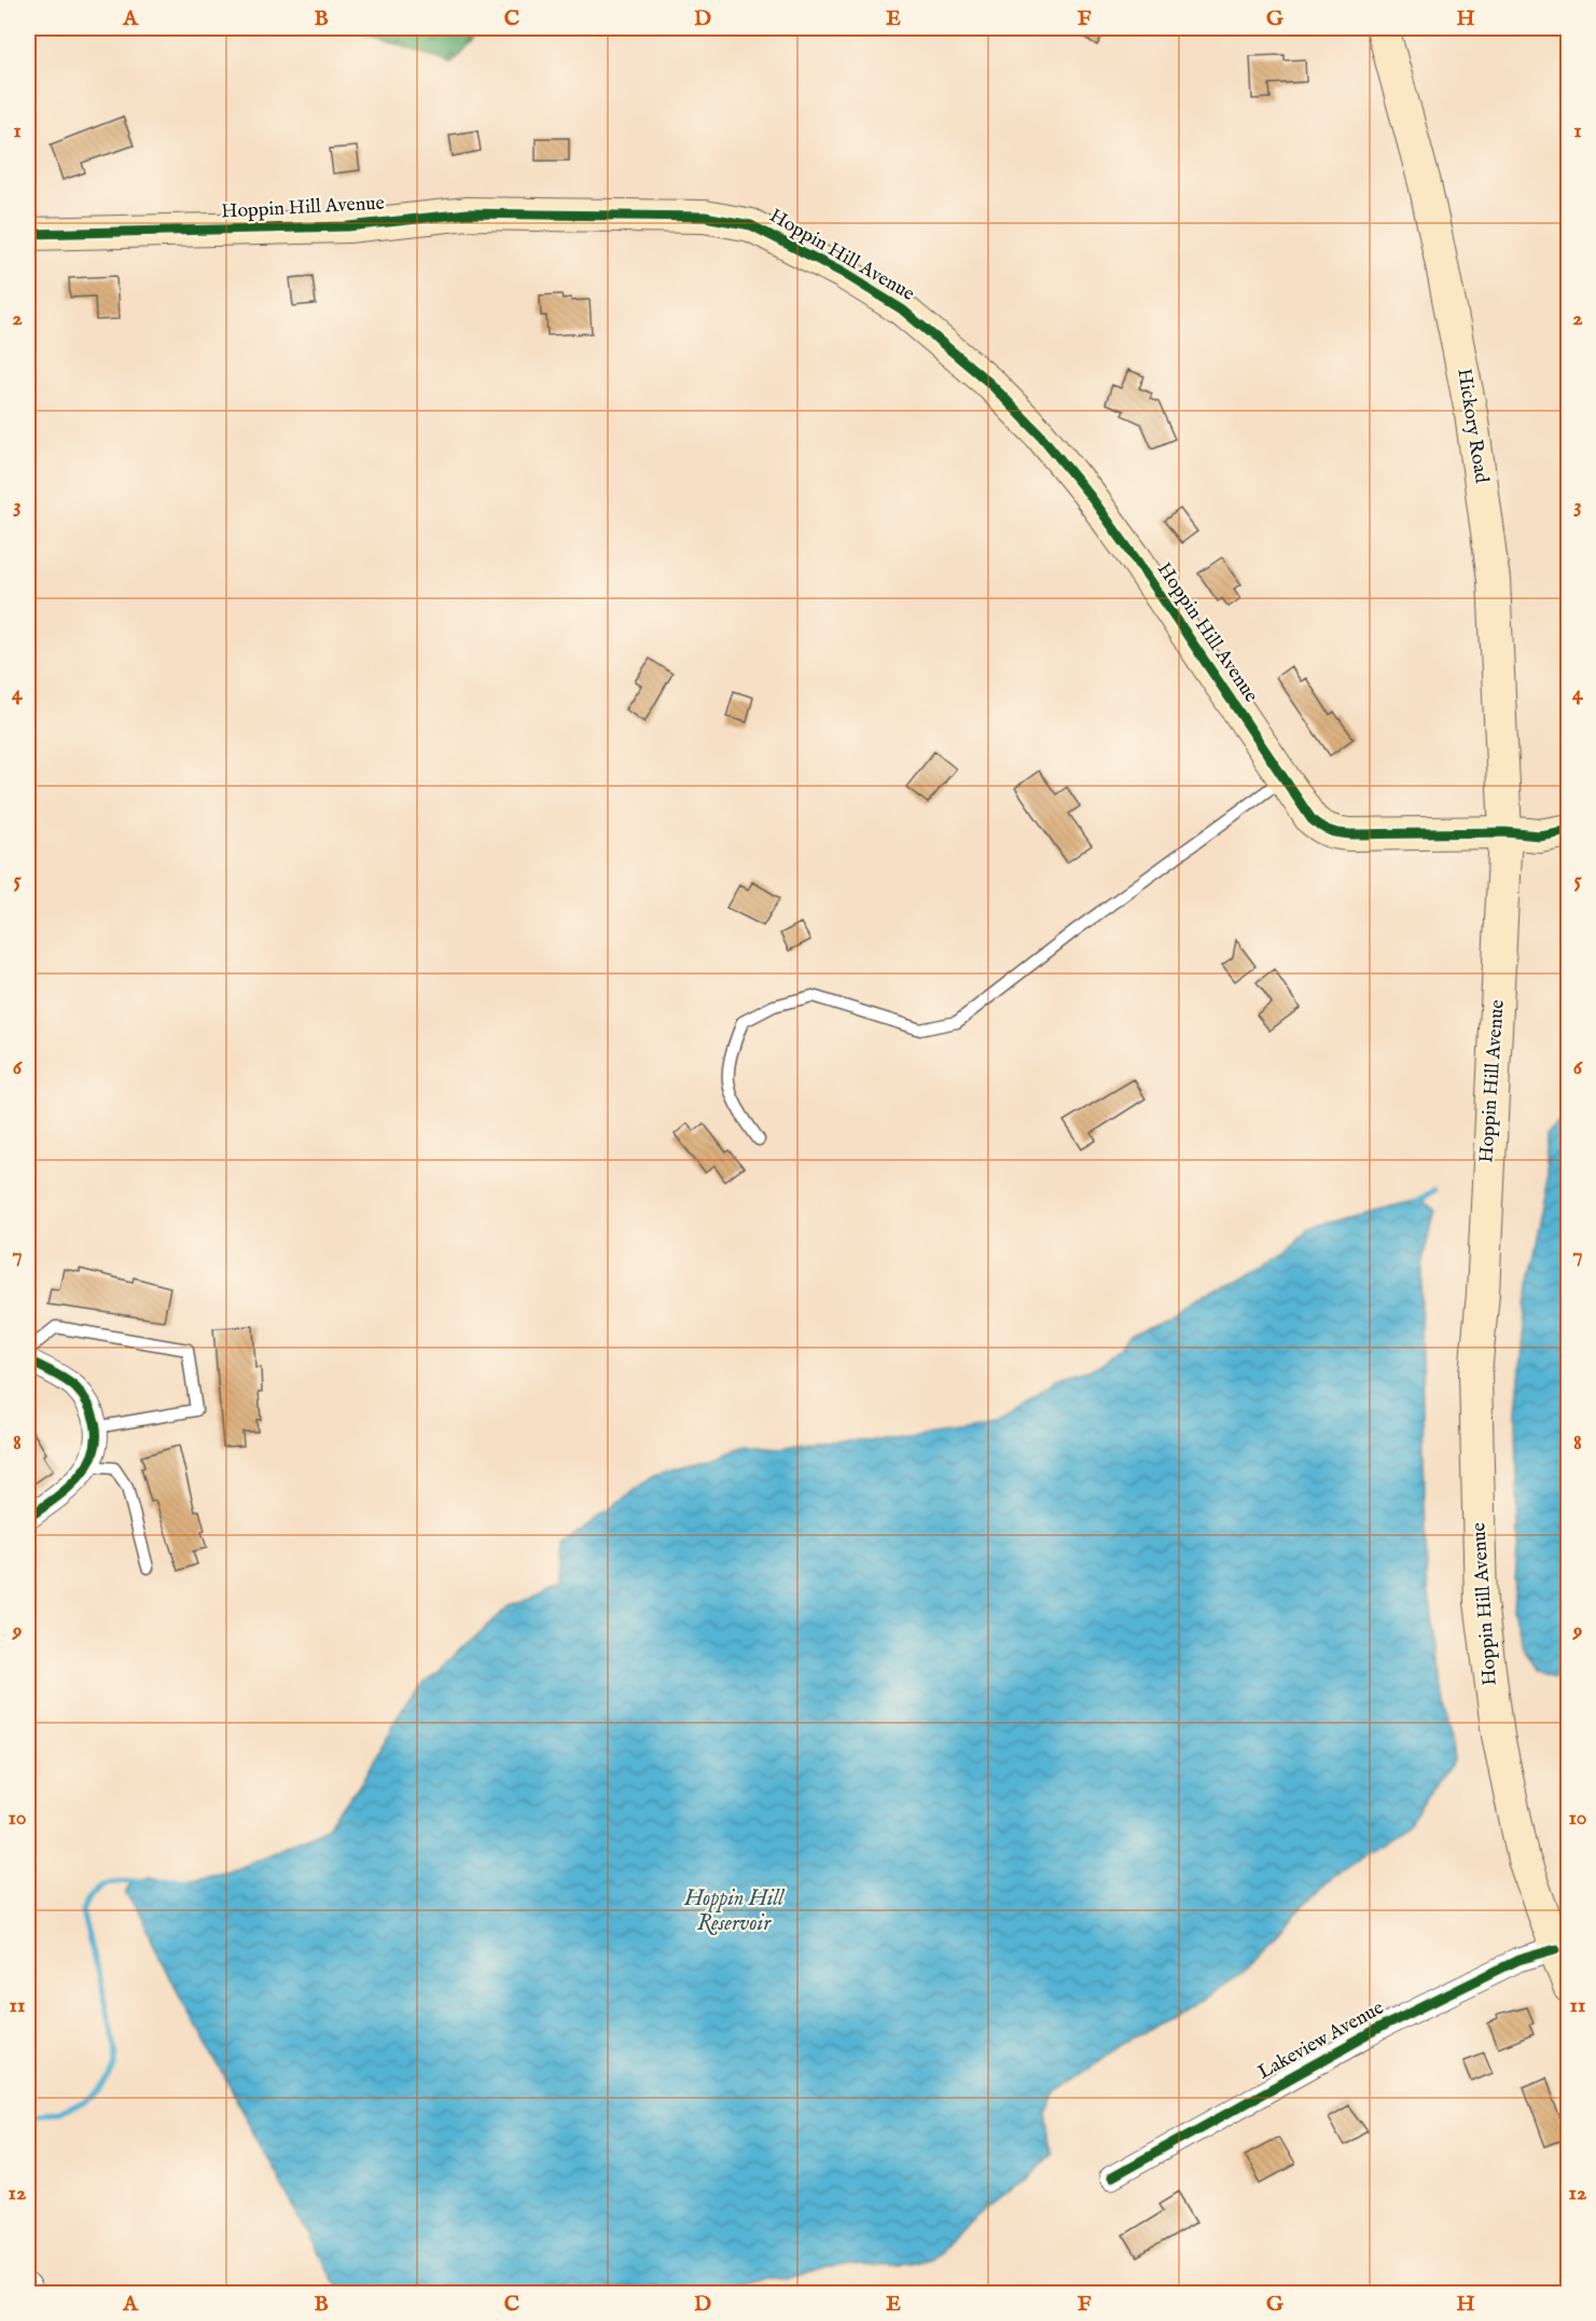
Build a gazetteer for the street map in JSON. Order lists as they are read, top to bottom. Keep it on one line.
{"streets":{"main road":["Hoppin Hill Avenue","Hickory Road"],"street":["Lakeview Avenue"]},"crossings":[["Hoppin Hill Avenue","Hickory Road"],["Hoppin Hill Avenue","Lakeview Avenue"]],"water":["Hoppin Hill Reservoir"],"grid":{"columns":["A","B","C","D","E","F","G","H"],"rows":["1","2","3","4","5","6","7","8","9","10","11","12"]}}
